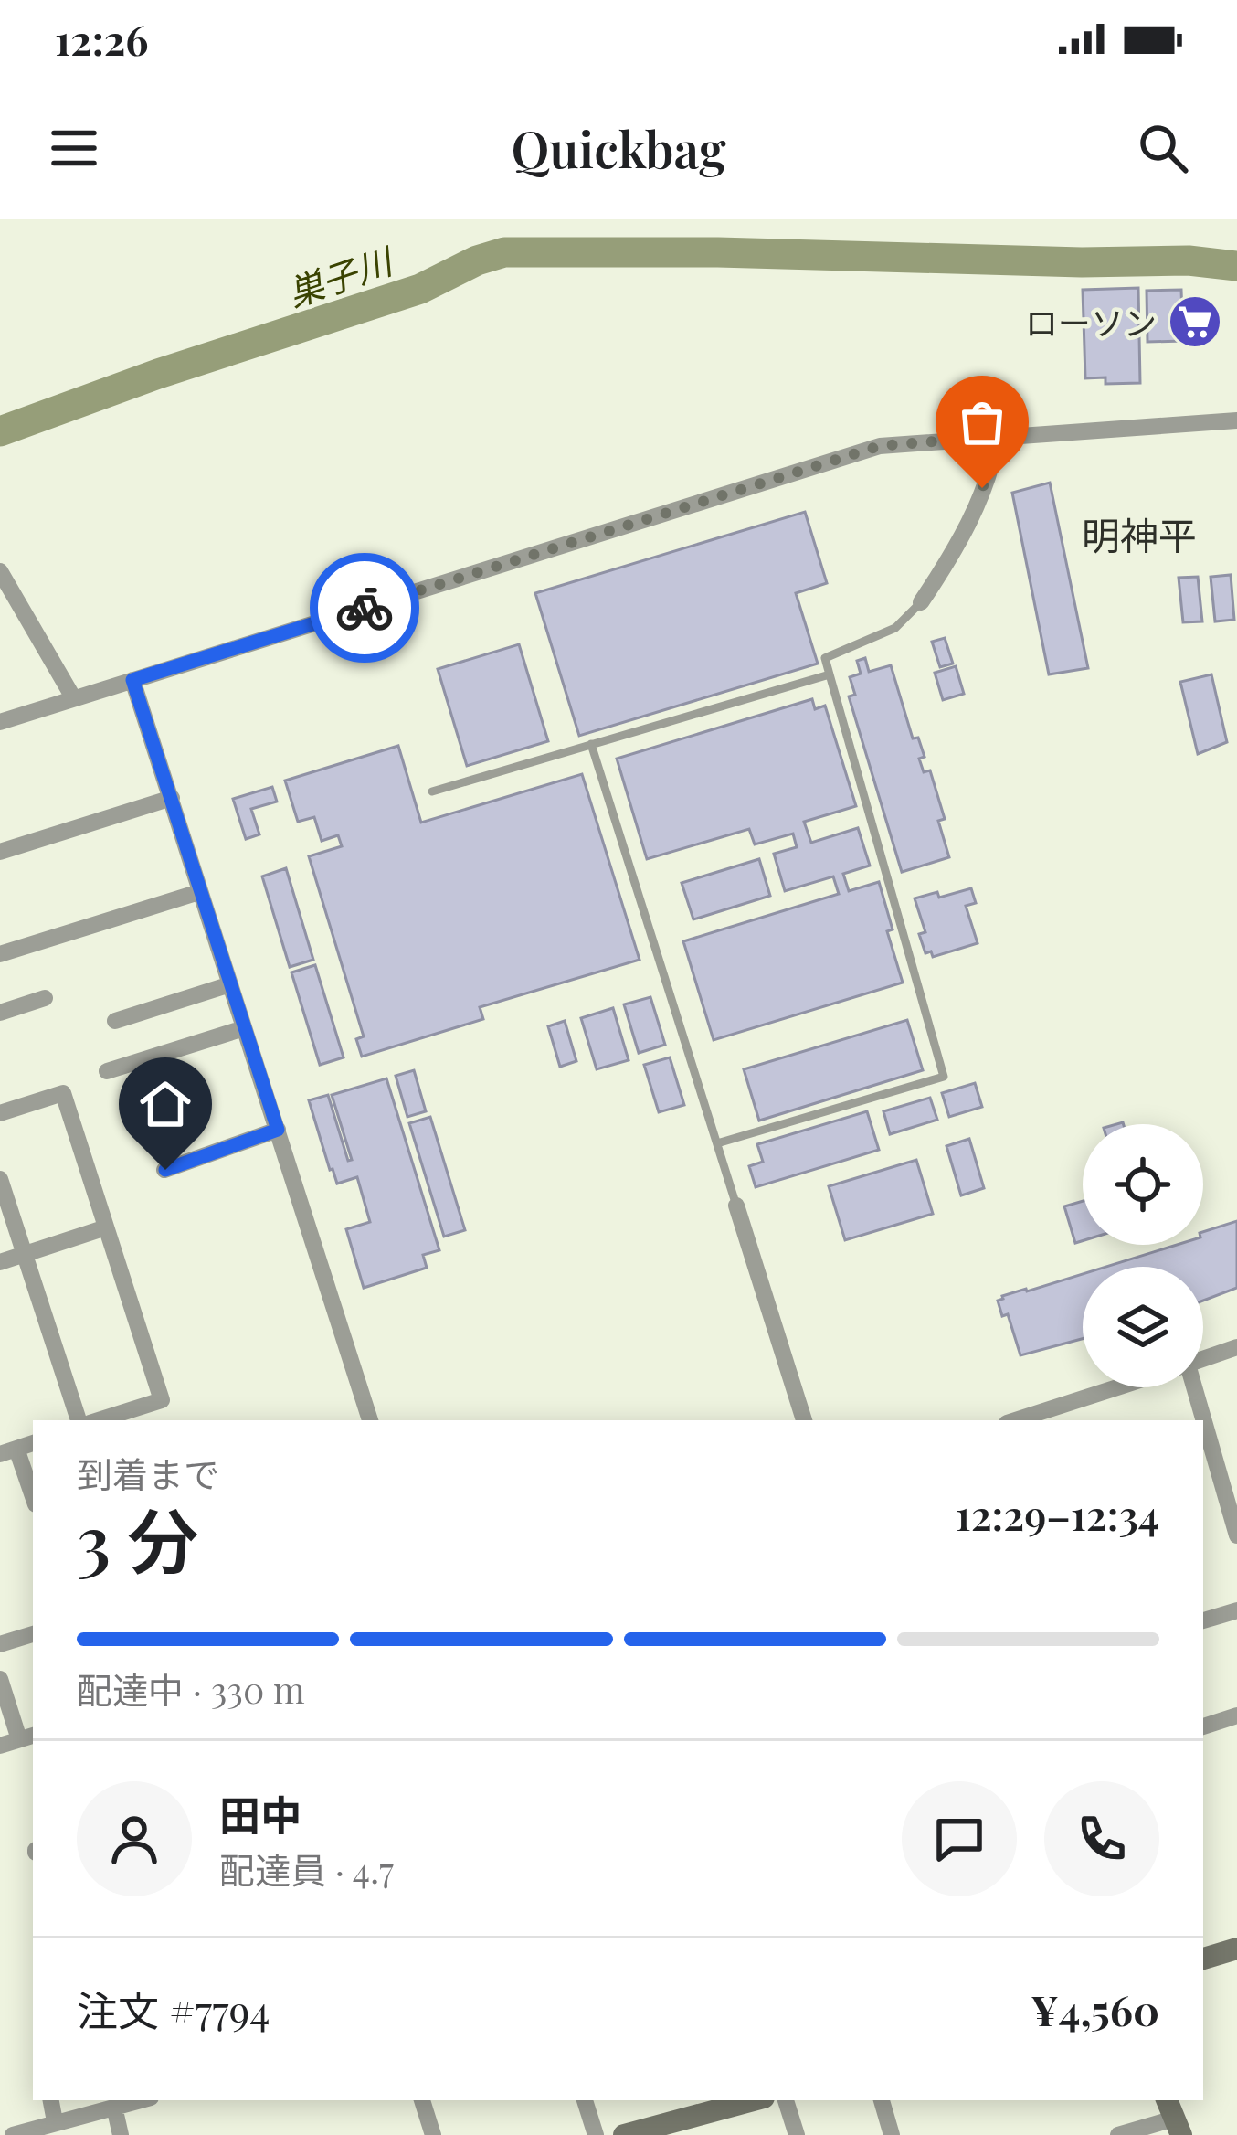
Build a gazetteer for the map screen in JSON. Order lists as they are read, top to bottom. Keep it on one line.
{"districts":["明神平"],"water":["巣子川"],"places":{"supermarket":["ローソン"]},"page":{"status":"12:26","header":"Quickbag","heading":["3 分","到着まで","12:29–12:34"],"panel":["田中","配達員 · 4.7","注文 #7794","¥4,560"],"bar":"配達中 · 330 m"}}
